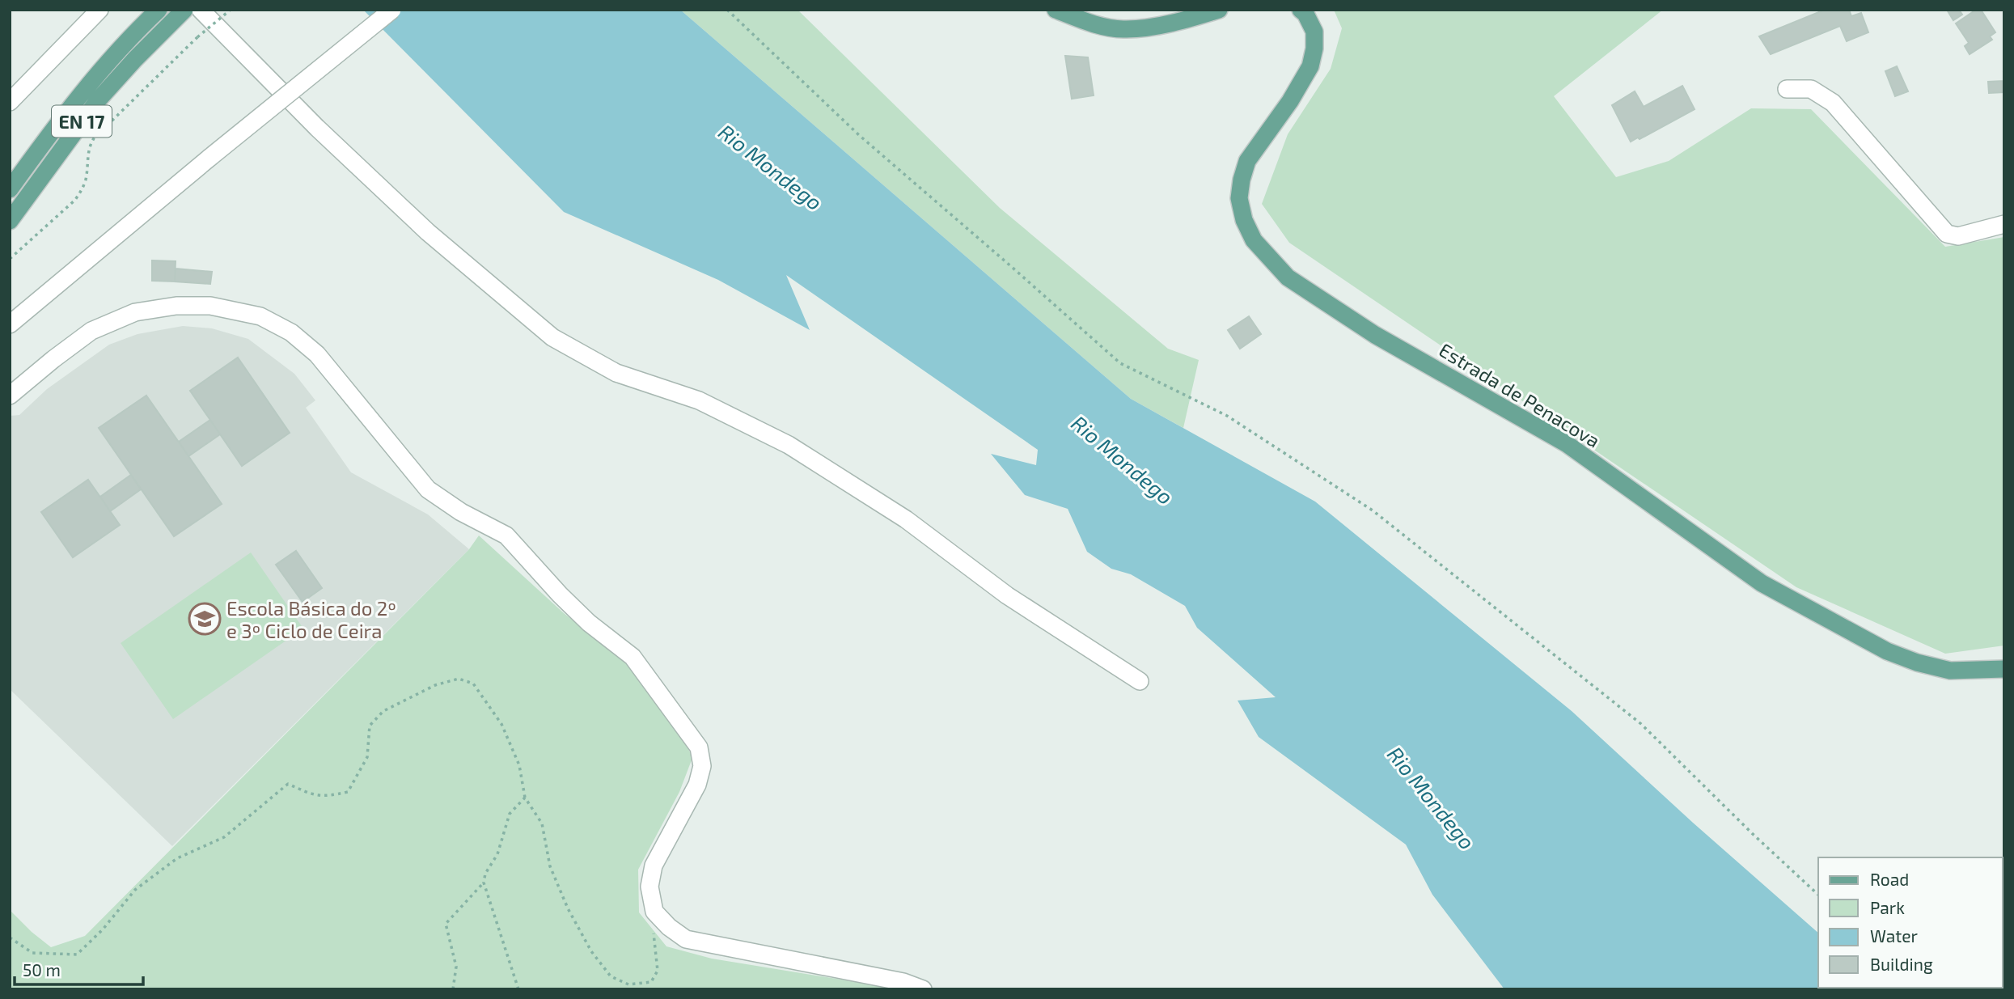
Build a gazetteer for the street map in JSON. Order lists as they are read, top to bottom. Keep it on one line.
{"streets":{"main road":["EN 17","Estrada de Penacova"]},"water":["Rio Mondego"],"places":{"school or university":["Escola Básica do 2º e 3º Ciclo de Ceira"]},"legend":["Road","Park","Water","Building"],"scale_bar":"50 m"}
